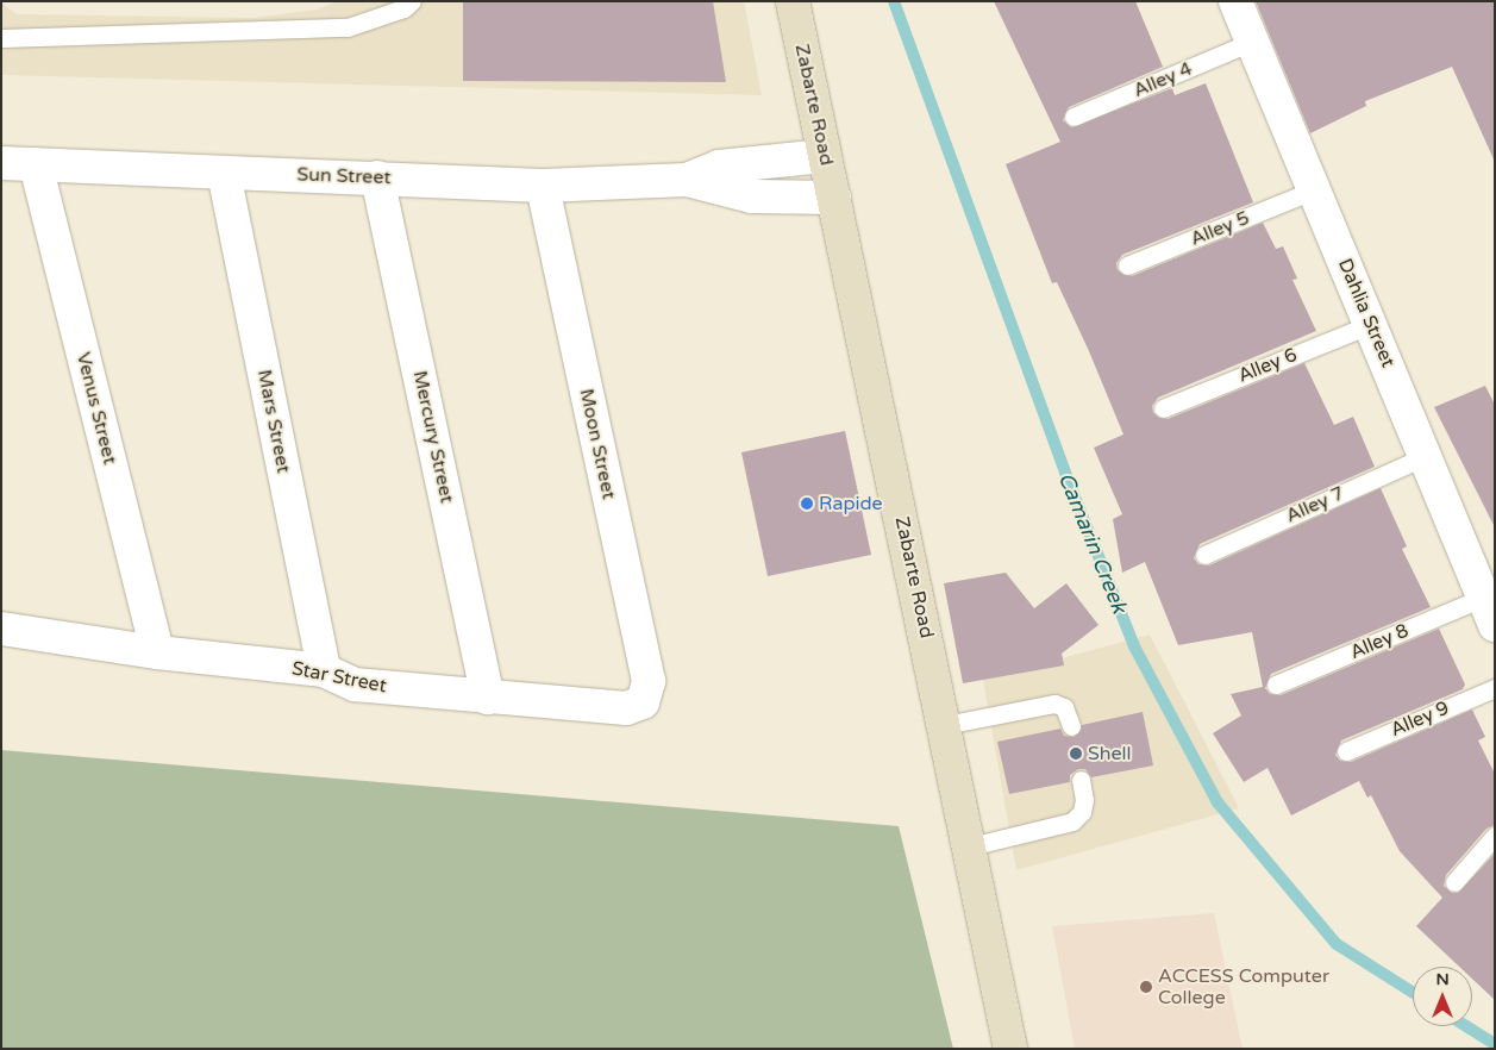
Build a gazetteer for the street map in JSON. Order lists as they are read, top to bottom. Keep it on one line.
{"streets":{"main road":["Zabarte Road"],"street":["Sun Street","Dahlia Street","Venus Street","Mars Street","Mercury Street","Moon Street","Star Street"],"lane":["Alley 4","Alley 5","Alley 6","Alley 7","Alley 8","Alley 9"]},"crossings":[["Alley 4","Dahlia Street"],["Zabarte Road","Sun Street"],["Sun Street","Venus Street"],["Sun Street","Mars Street"],["Sun Street","Mercury Street"],["Sun Street","Moon Street"],["Alley 5","Dahlia Street"],["Dahlia Street","Alley 6"],["Dahlia Street","Alley 7"],["Dahlia Street","Alley 8"],["Venus Street","Star Street"],["Mars Street","Star Street"],["Mercury Street","Star Street"],["Moon Street","Star Street"]],"water":["Camarin Creek"],"places":["Rapide","Shell","ACCESS Computer College"],"north":"top"}
